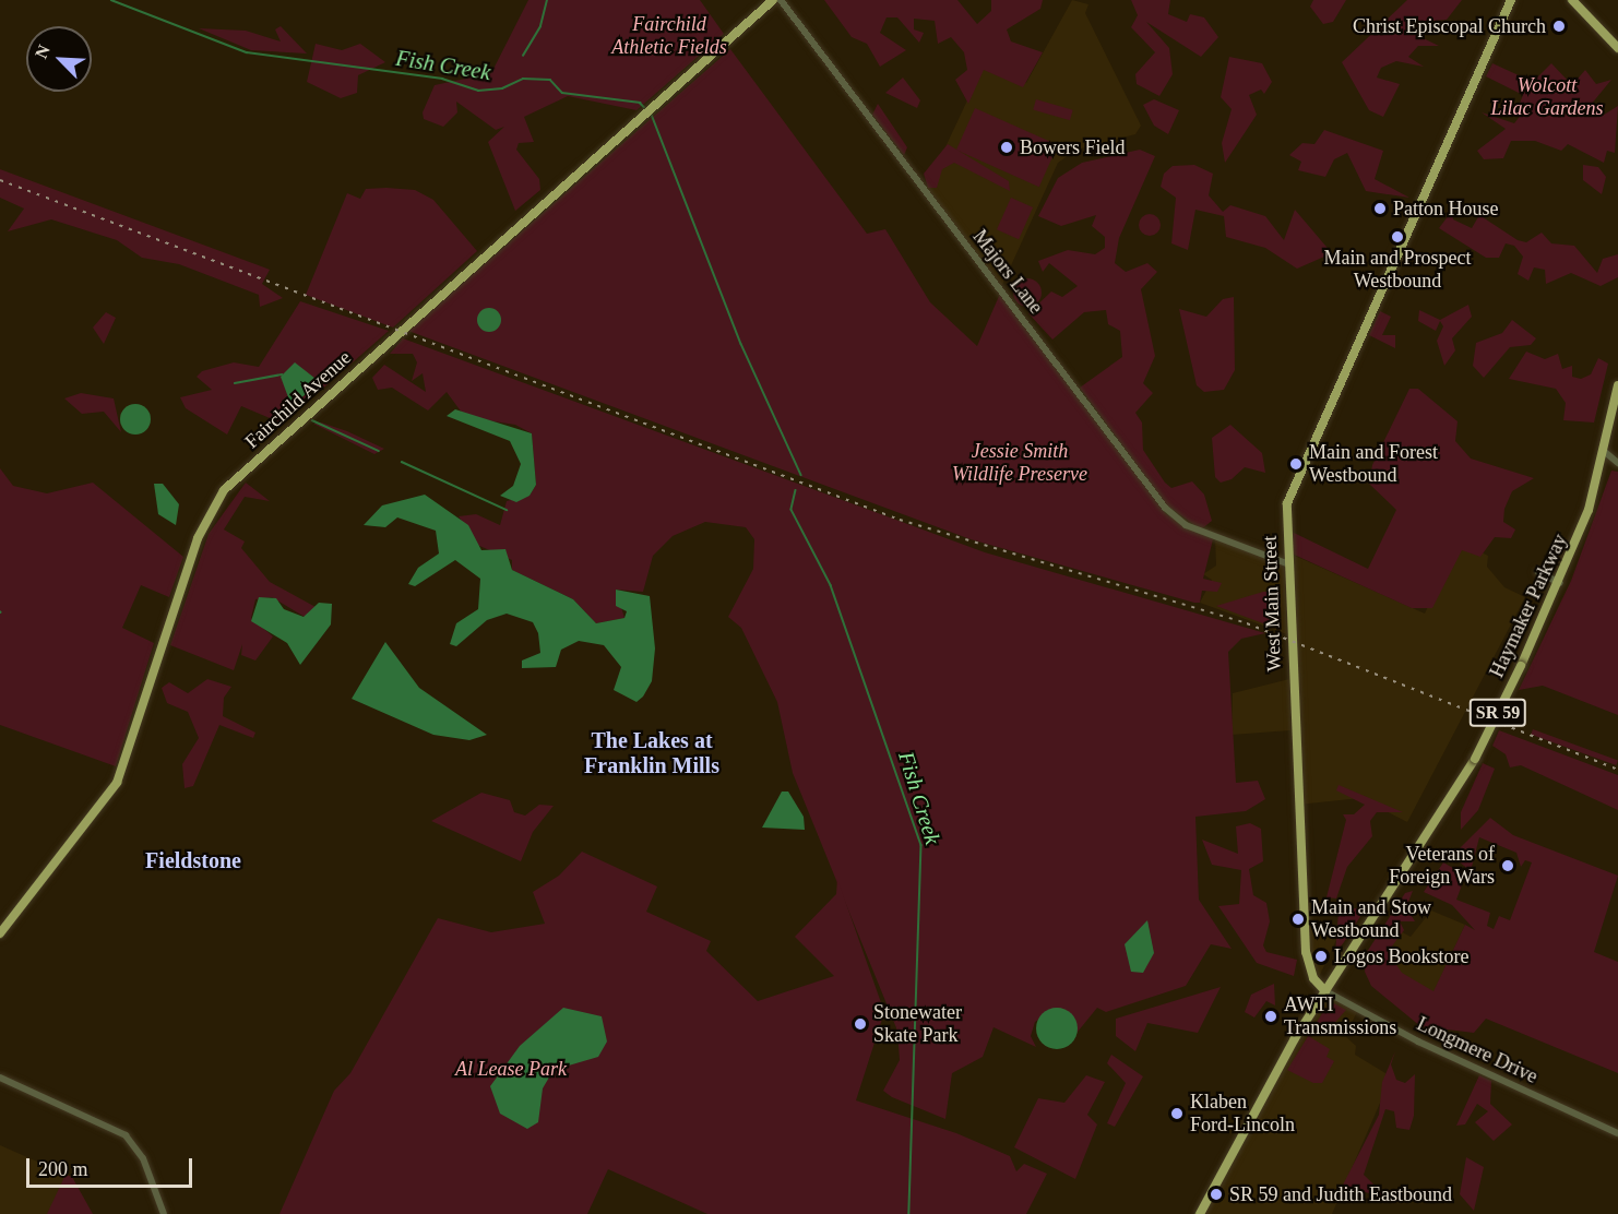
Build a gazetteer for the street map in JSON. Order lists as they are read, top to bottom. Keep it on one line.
{"streets":{"main road":["Fairchild Avenue","West Main Street","Haymaker Parkway","SR 59"],"street":["Majors Lane","Longmere Drive"]},"crossings":[["Majors Lane","West Main Street"],["West Main Street","Haymaker Parkway"],["West Main Street","SR 59"],["West Main Street","Longmere Drive"],["Haymaker Parkway","SR 59"],["Haymaker Parkway","Longmere Drive"],["SR 59","Longmere Drive"]],"districts":["The Lakes at Franklin Mills","Fieldstone"],"water":["Fish Creek"],"parks":["Fairchild Athletic Fields","Wolcott Lilac Gardens","Jessie Smith Wildlife Preserve","Al Lease Park"],"places":["Christ Episcopal Church","Bowers Field","Patton House","Main and Prospect Westbound","Main and Forest Westbound","Veterans of Foreign Wars","Main and Stow Westbound","Logos Bookstore","AWTI Transmissions","Stonewater Skate Park","Klaben Ford-Lincoln","SR 59 and Judith Eastbound"],"scale_bar":"200 m","north":"top left"}
